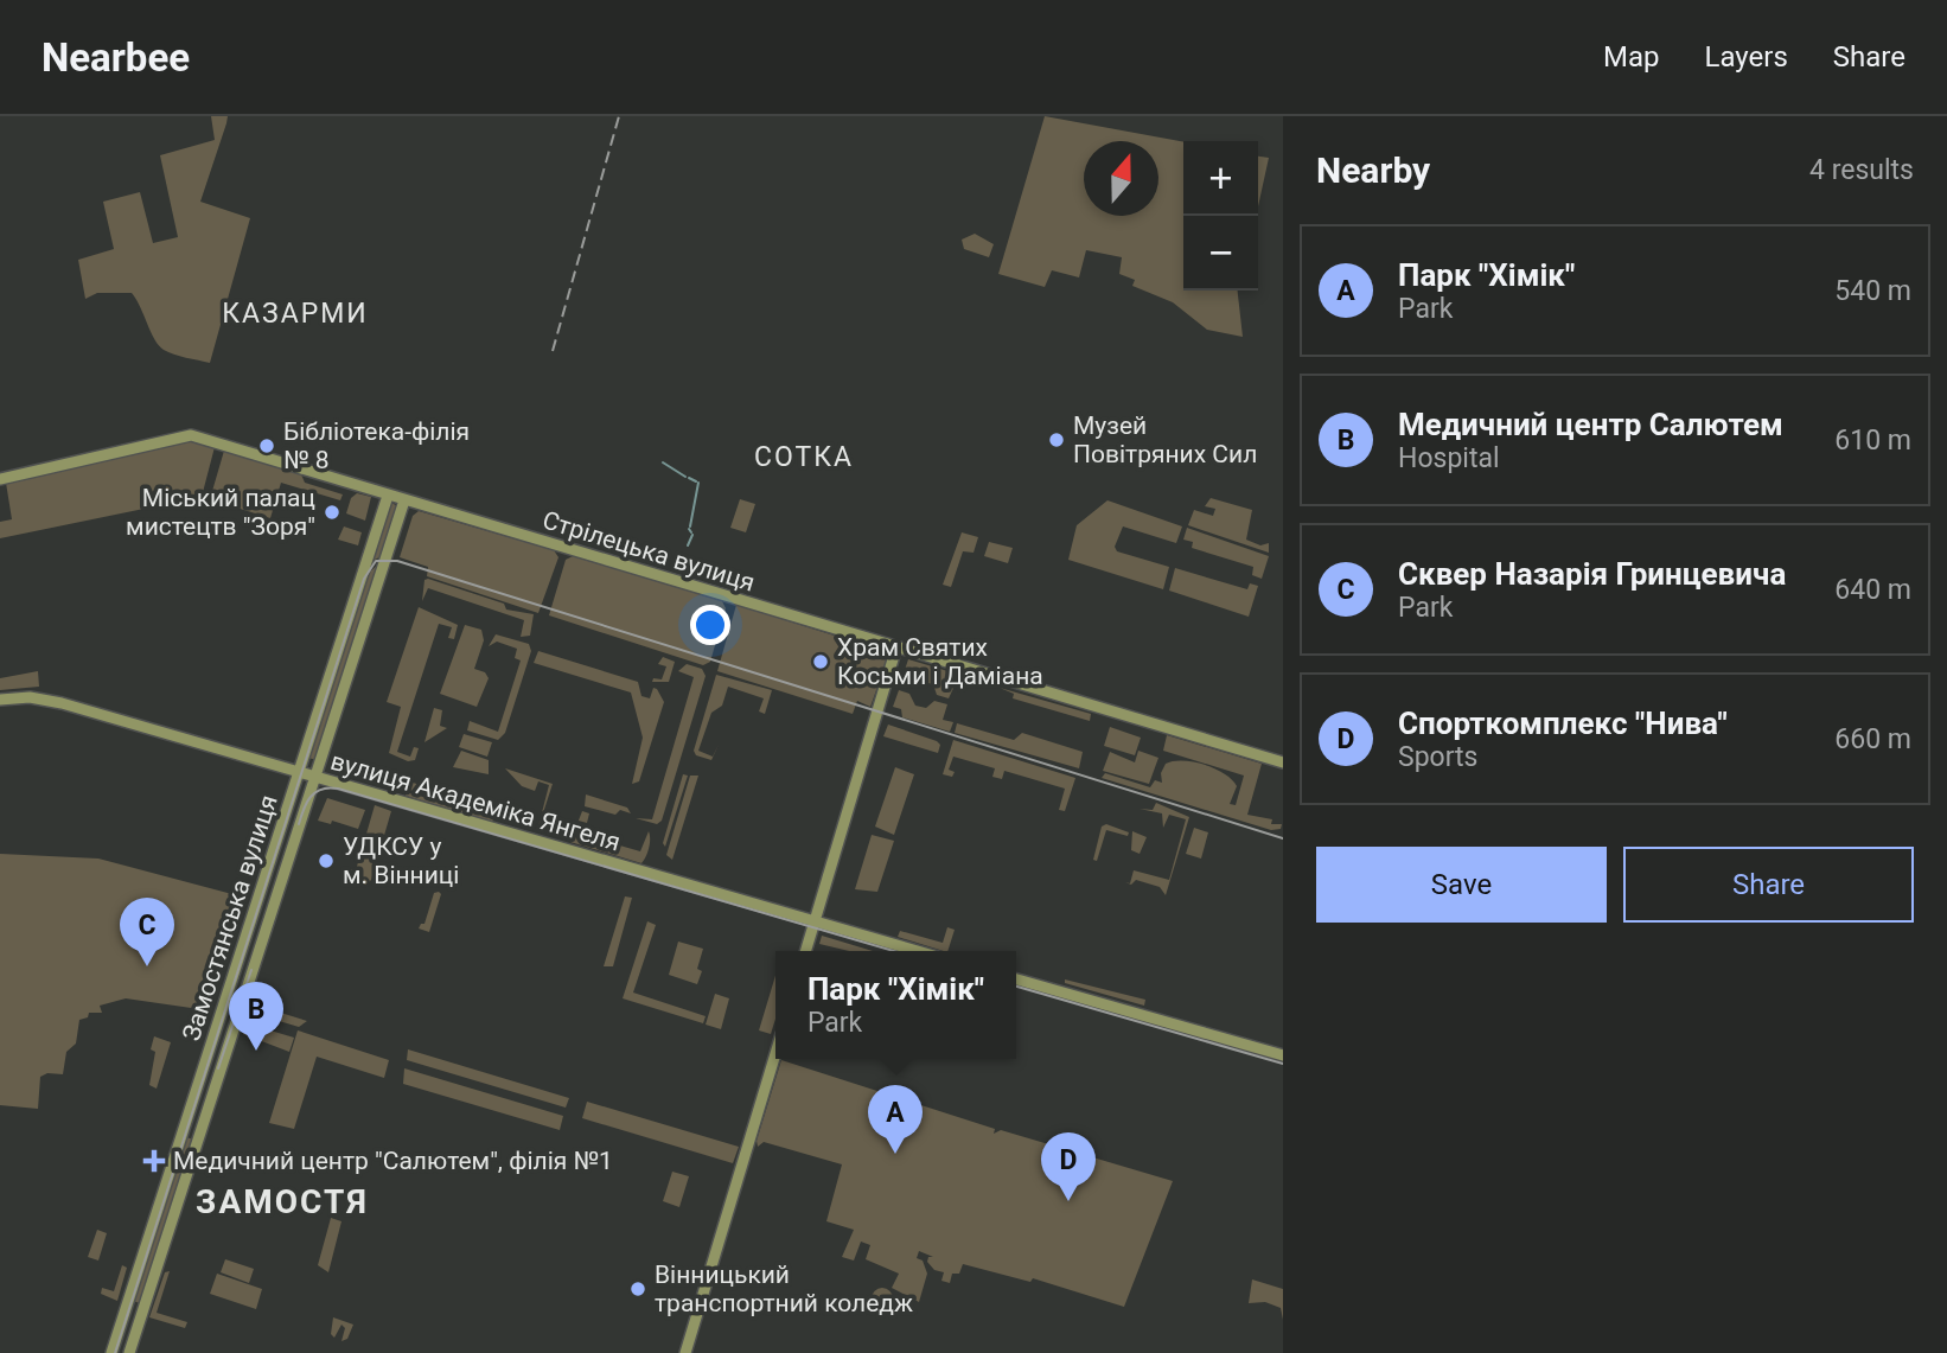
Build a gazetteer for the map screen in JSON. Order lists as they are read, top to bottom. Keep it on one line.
{"streets":{"main road":["Стрілецька вулиця","вулиця Академіка Янгеля","Замостянська вулиця"]},"crossings":[["Стрілецька вулиця","Замостянська вулиця"],["вулиця Академіка Янгеля","Замостянська вулиця"]],"districts":["КАЗАРМИ","СОТКА","ЗАМОСТЯ"],"places":{"other":["Музей Повітряних Сил","Бібліотека-філія № 8","Міський палац мистецтв \"Зоря\"","Храм Святих Косьми і Даміана","УДКСУ у м. Вінниці","Вінницький транспортний коледж"],"health":["Медичний центр \"Салютем\", філія №1"]},"north":"top","page":{"header":"Nearbee","nav":["Map","Layers","Share"],"heading":["Nearby","4 results"],"map_buttons":["+","−"],"list":[{"mark":"A","name":"Парк \"Хімік\"","note":"Park","value":"540 m"},{"mark":"B","name":"Медичний центр Салютем","note":"Hospital","value":"610 m"},{"mark":"C","name":"Сквер Назарія Гринцевича","note":"Park","value":"640 m"},{"mark":"D","name":"Спорткомплекс \"Нива\"","note":"Sports","value":"660 m"}],"buttons":["Save","Share"],"pins":["C","B","A","D"],"popup":["Парк \"Хімік\"","Park"]}}
